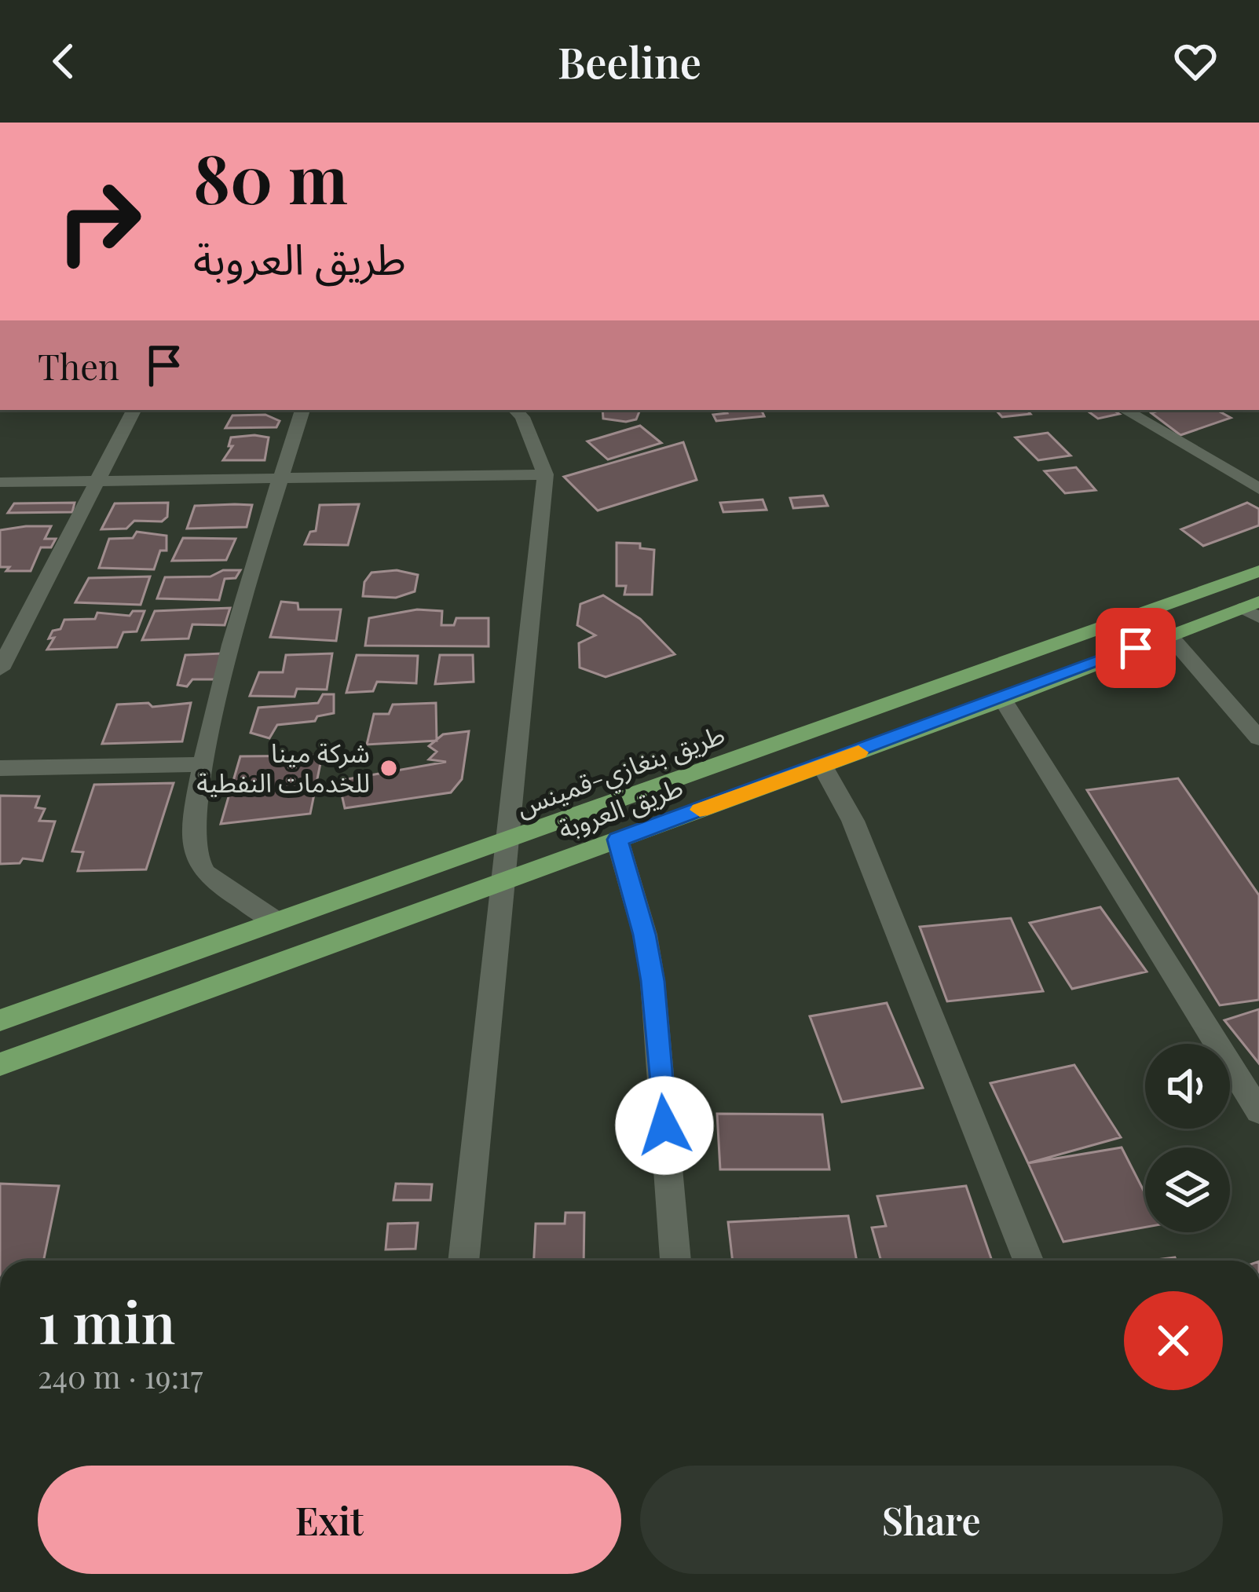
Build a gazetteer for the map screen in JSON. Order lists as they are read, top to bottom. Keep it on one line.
{"streets":{"main road":["طريق بنغازي-قمينس","طريق العروبة"]},"places":["شركة مينا للخدمات النفطية"],"page":{"header":"Beeline","turn":["80 m","طريق العروبة"],"then":"Then","heading":["1 min","240 m · 19:17"],"buttons":["Exit","Share"]}}
